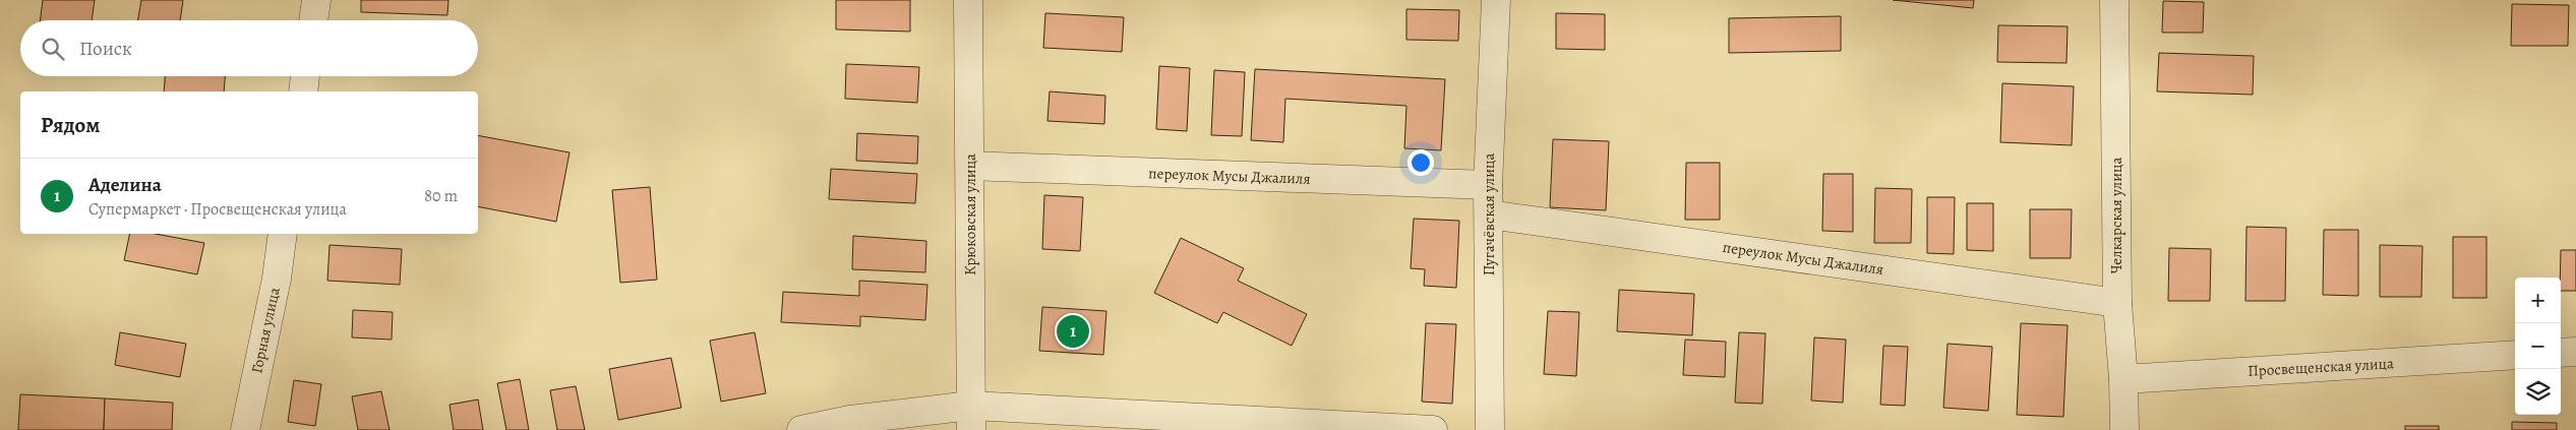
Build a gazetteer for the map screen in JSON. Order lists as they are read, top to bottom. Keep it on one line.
{"streets":{"street":["переулок Мусы Джалиля","Крюковская улица","Пугачёвская улица","Челкарская улица","Горная улица","Просвещенская улица"]},"crossings":[["переулок Мусы Джалиля","Крюковская улица"],["переулок Мусы Джалиля","Пугачёвская улица"],["переулок Мусы Джалиля","Челкарская улица"],["Челкарская улица","Просвещенская улица"]],"page":{"search":"Поиск","heading":"Рядом","list":[{"mark":"1","name":"Аделина","note":"Супермаркет · Просвещенская улица","value":"80 m"}],"map_buttons":["+","−"],"pins":"1"}}
